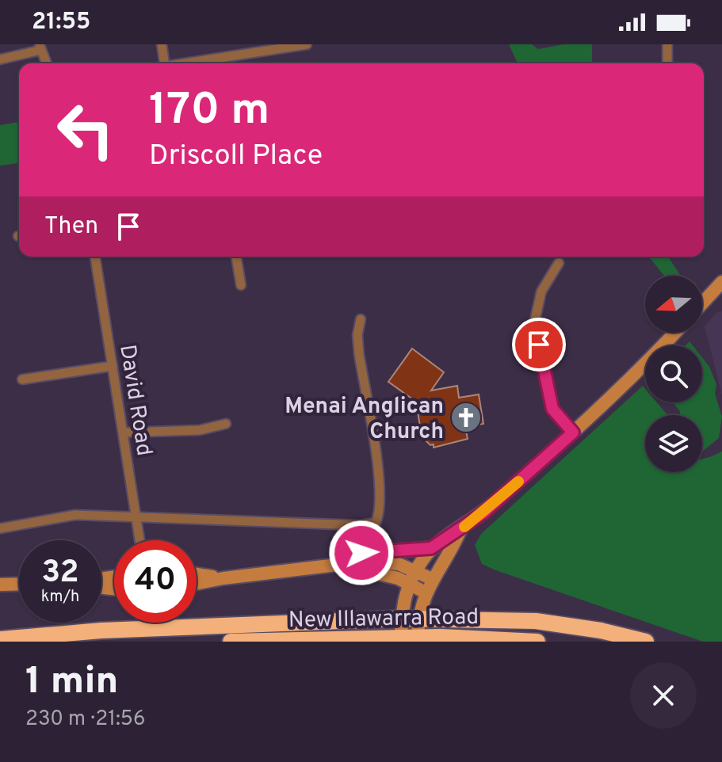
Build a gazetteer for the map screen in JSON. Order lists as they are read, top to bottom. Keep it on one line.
{"streets":{"highway":["New Illawarra Road"],"street":["David Road"]},"places":{"church":["Menai Anglican Church"]},"north":"left","page":{"status":"21:55","turn":["170 m","Driscoll Place"],"then":"Then","speed":"32 km/h","limit":"40","heading":["1 min","230 m · 21:56"]}}
